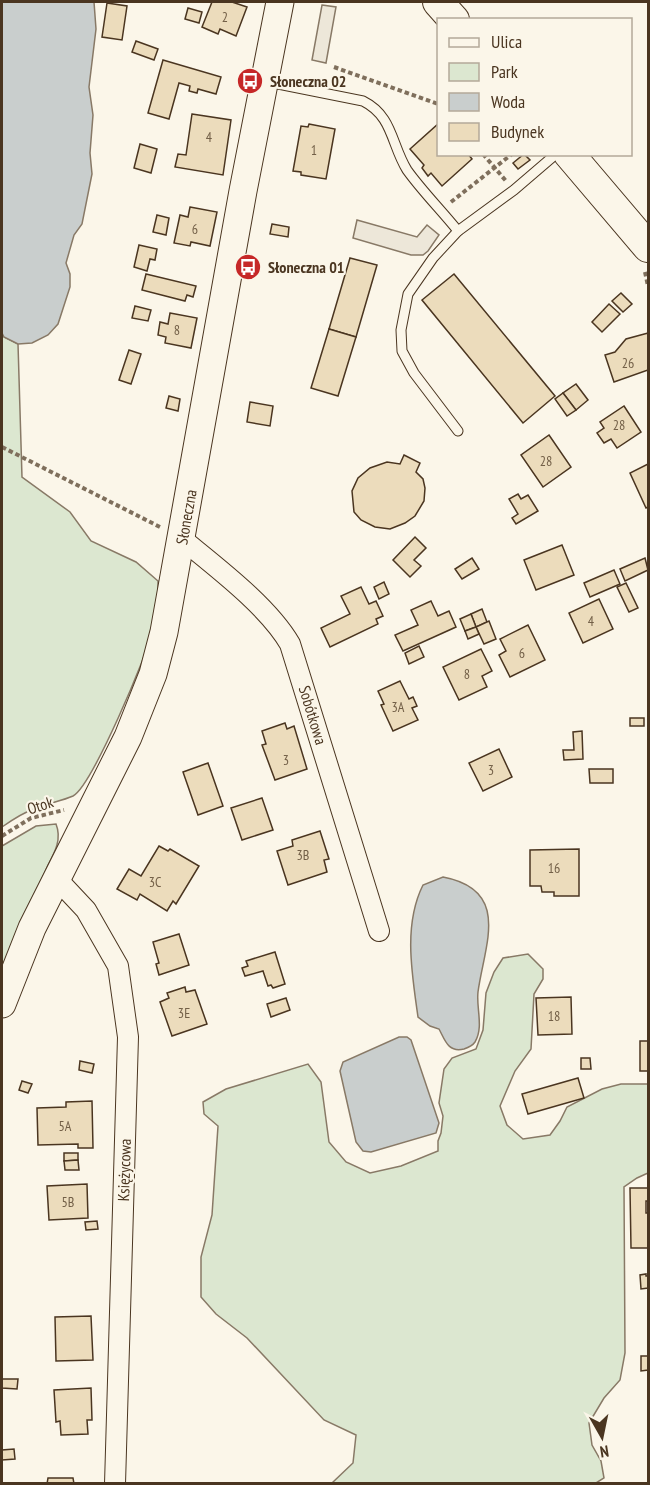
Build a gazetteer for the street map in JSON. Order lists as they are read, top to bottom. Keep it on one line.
{"streets":{"street":["Słoneczna","Sobótkowa","Księżycowa"],"path":["Otok"]},"crossings":[["Słoneczna","Sobótkowa"],["Słoneczna","Otok"],["Słoneczna","Księżycowa"]],"places":{"bus stop":["Słoneczna 02","Słoneczna 01"]},"house_numbers":["2","4","1","6","8","26","28","28","4","6","8","3A","3","3","3B","16","3C","3E","18","5A","5B"],"legend":["Ulica","Park","Woda","Budynek"],"north":"bottom"}
